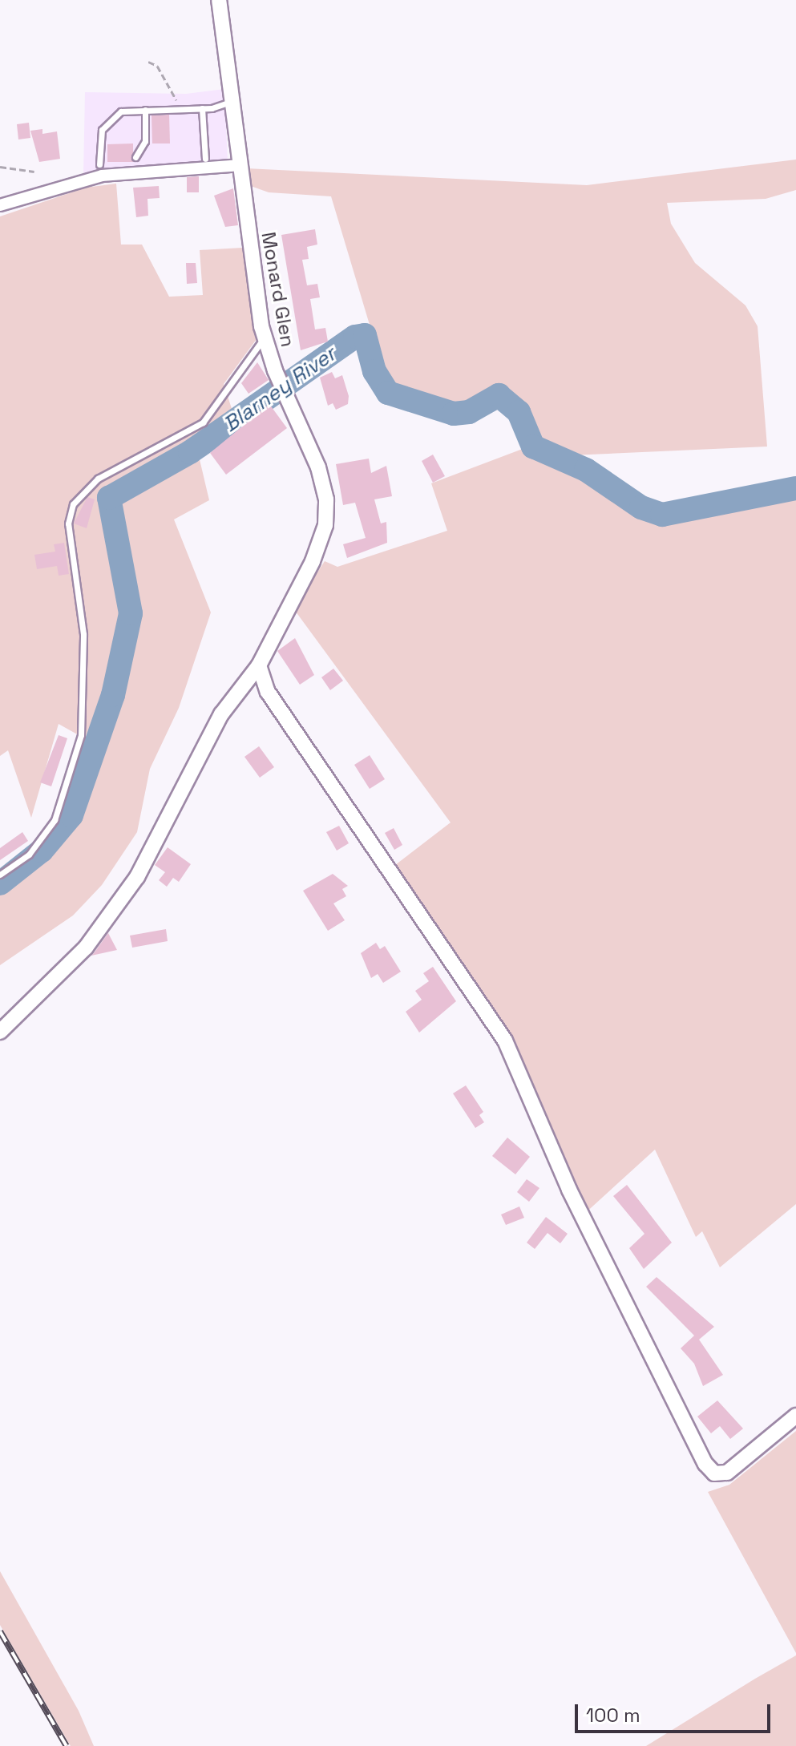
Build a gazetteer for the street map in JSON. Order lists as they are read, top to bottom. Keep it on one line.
{"streets":{"street":["Monard Glen"]},"water":["Blarney River"],"scale_bar":"100 m"}
